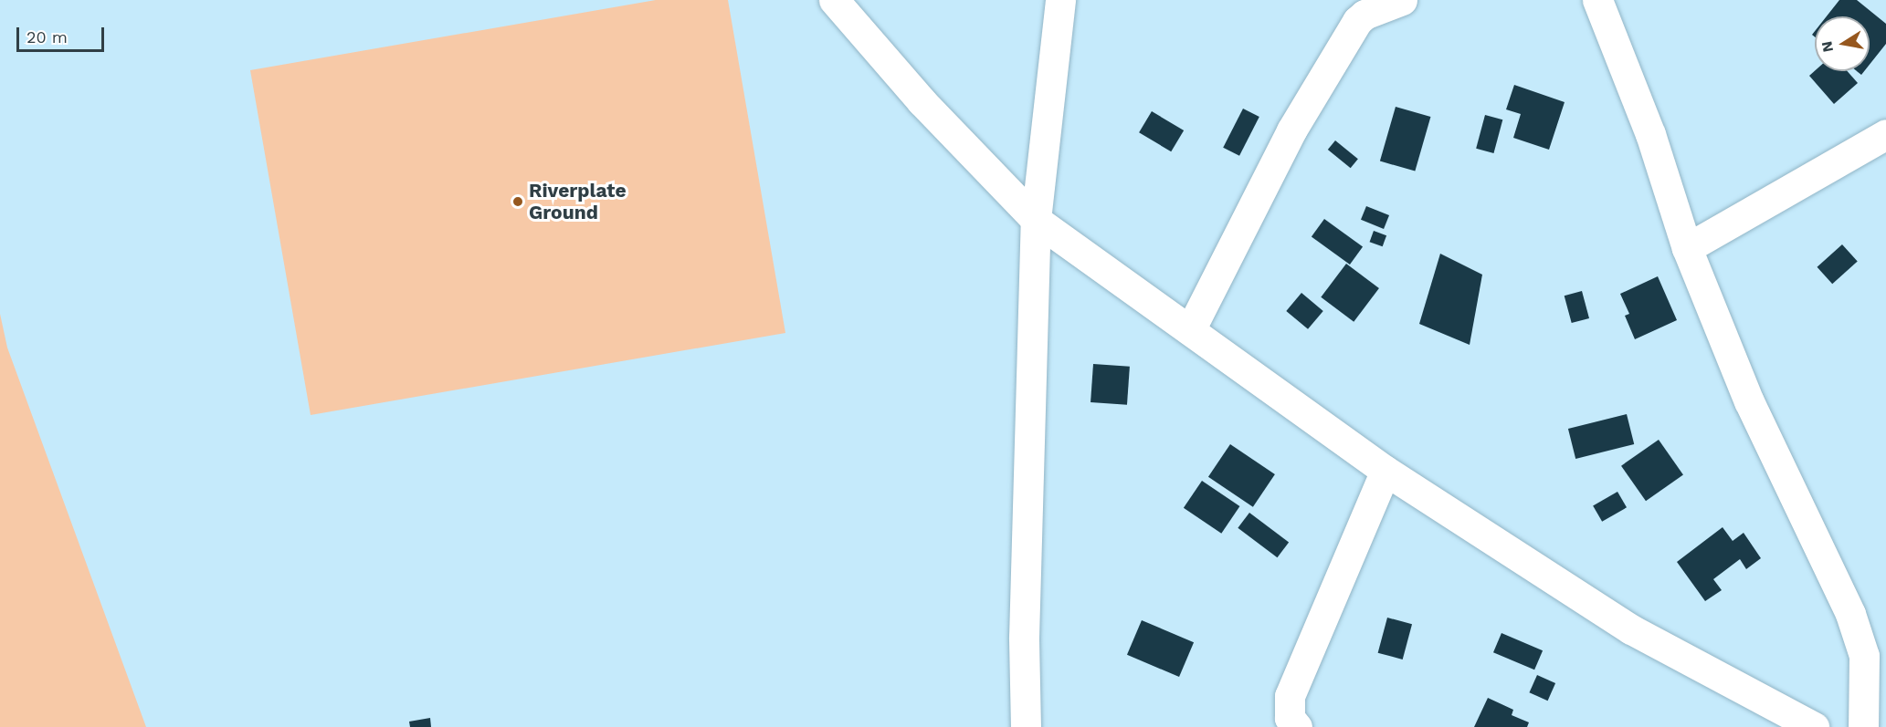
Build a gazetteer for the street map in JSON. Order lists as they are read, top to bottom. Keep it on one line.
{"places":["Riverplate Ground"],"scale_bar":"20 m","north":"left"}
